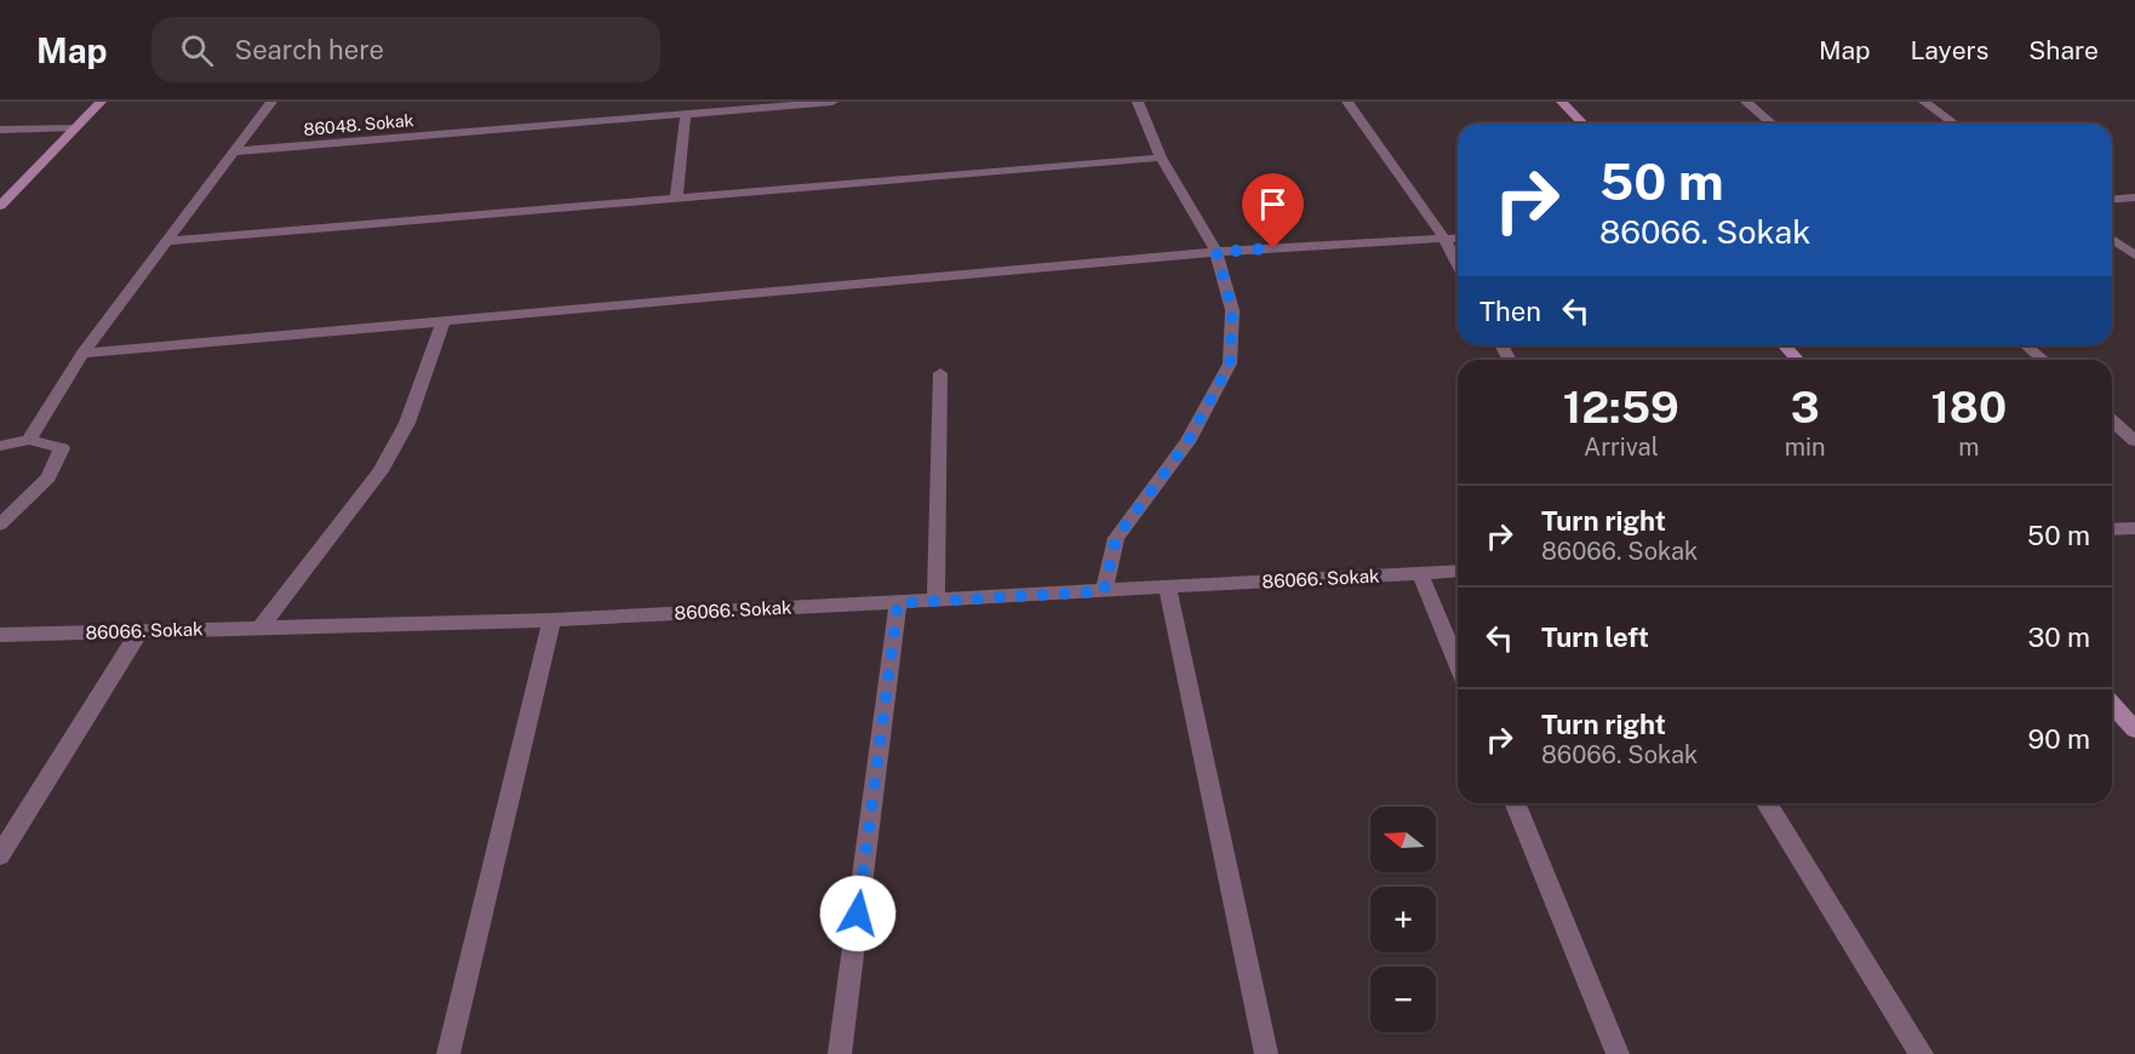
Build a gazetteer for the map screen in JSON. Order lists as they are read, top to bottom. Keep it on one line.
{"streets":{"street":["86048. Sokak","86066. Sokak"]},"north":"left","page":{"header":"Map","search":"Search here","nav":["Map","Layers","Share"],"turn":["50 m","86066. Sokak"],"then":"Then","eta":["12:59","Arrival","3","min","180","m"],"list":[{"name":"Turn right","note":"86066. Sokak","value":"50 m"},{"name":"Turn left","value":"30 m"},{"name":"Turn right","note":"86066. Sokak","value":"90 m"}],"map_buttons":["+","−"]}}
